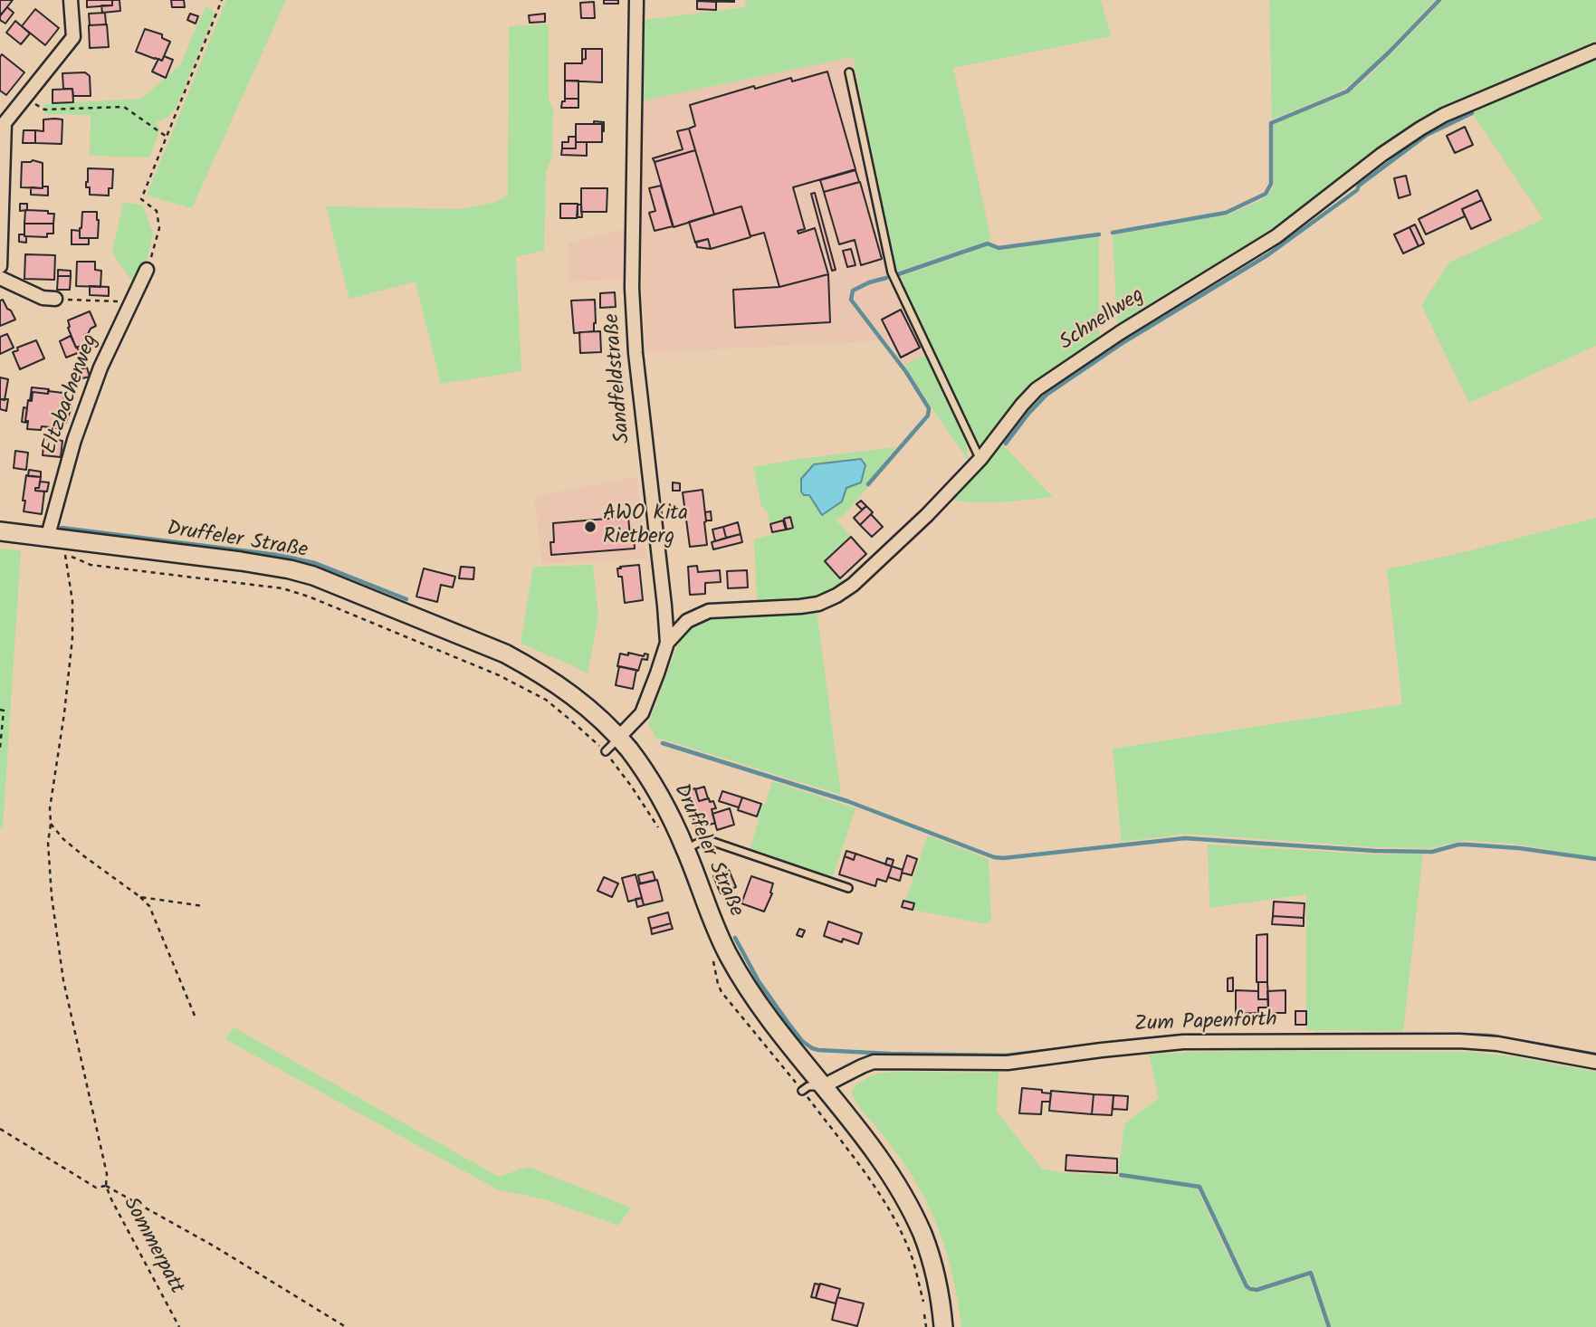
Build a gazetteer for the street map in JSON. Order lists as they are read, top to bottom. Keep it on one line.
{"streets":{"street":["Schnellweg","Sandfeldstraße","Eltzbacherweg","Druffeler Straße","Zum Papenforth"],"path":["Sommerpatt"]},"crossings":[["Schnellweg","Sandfeldstraße"],["Sandfeldstraße","Druffeler Straße"],["Eltzbacherweg","Druffeler Straße"],["Druffeler Straße","Zum Papenforth"]],"places":["AWO Kita Rietberg"]}
